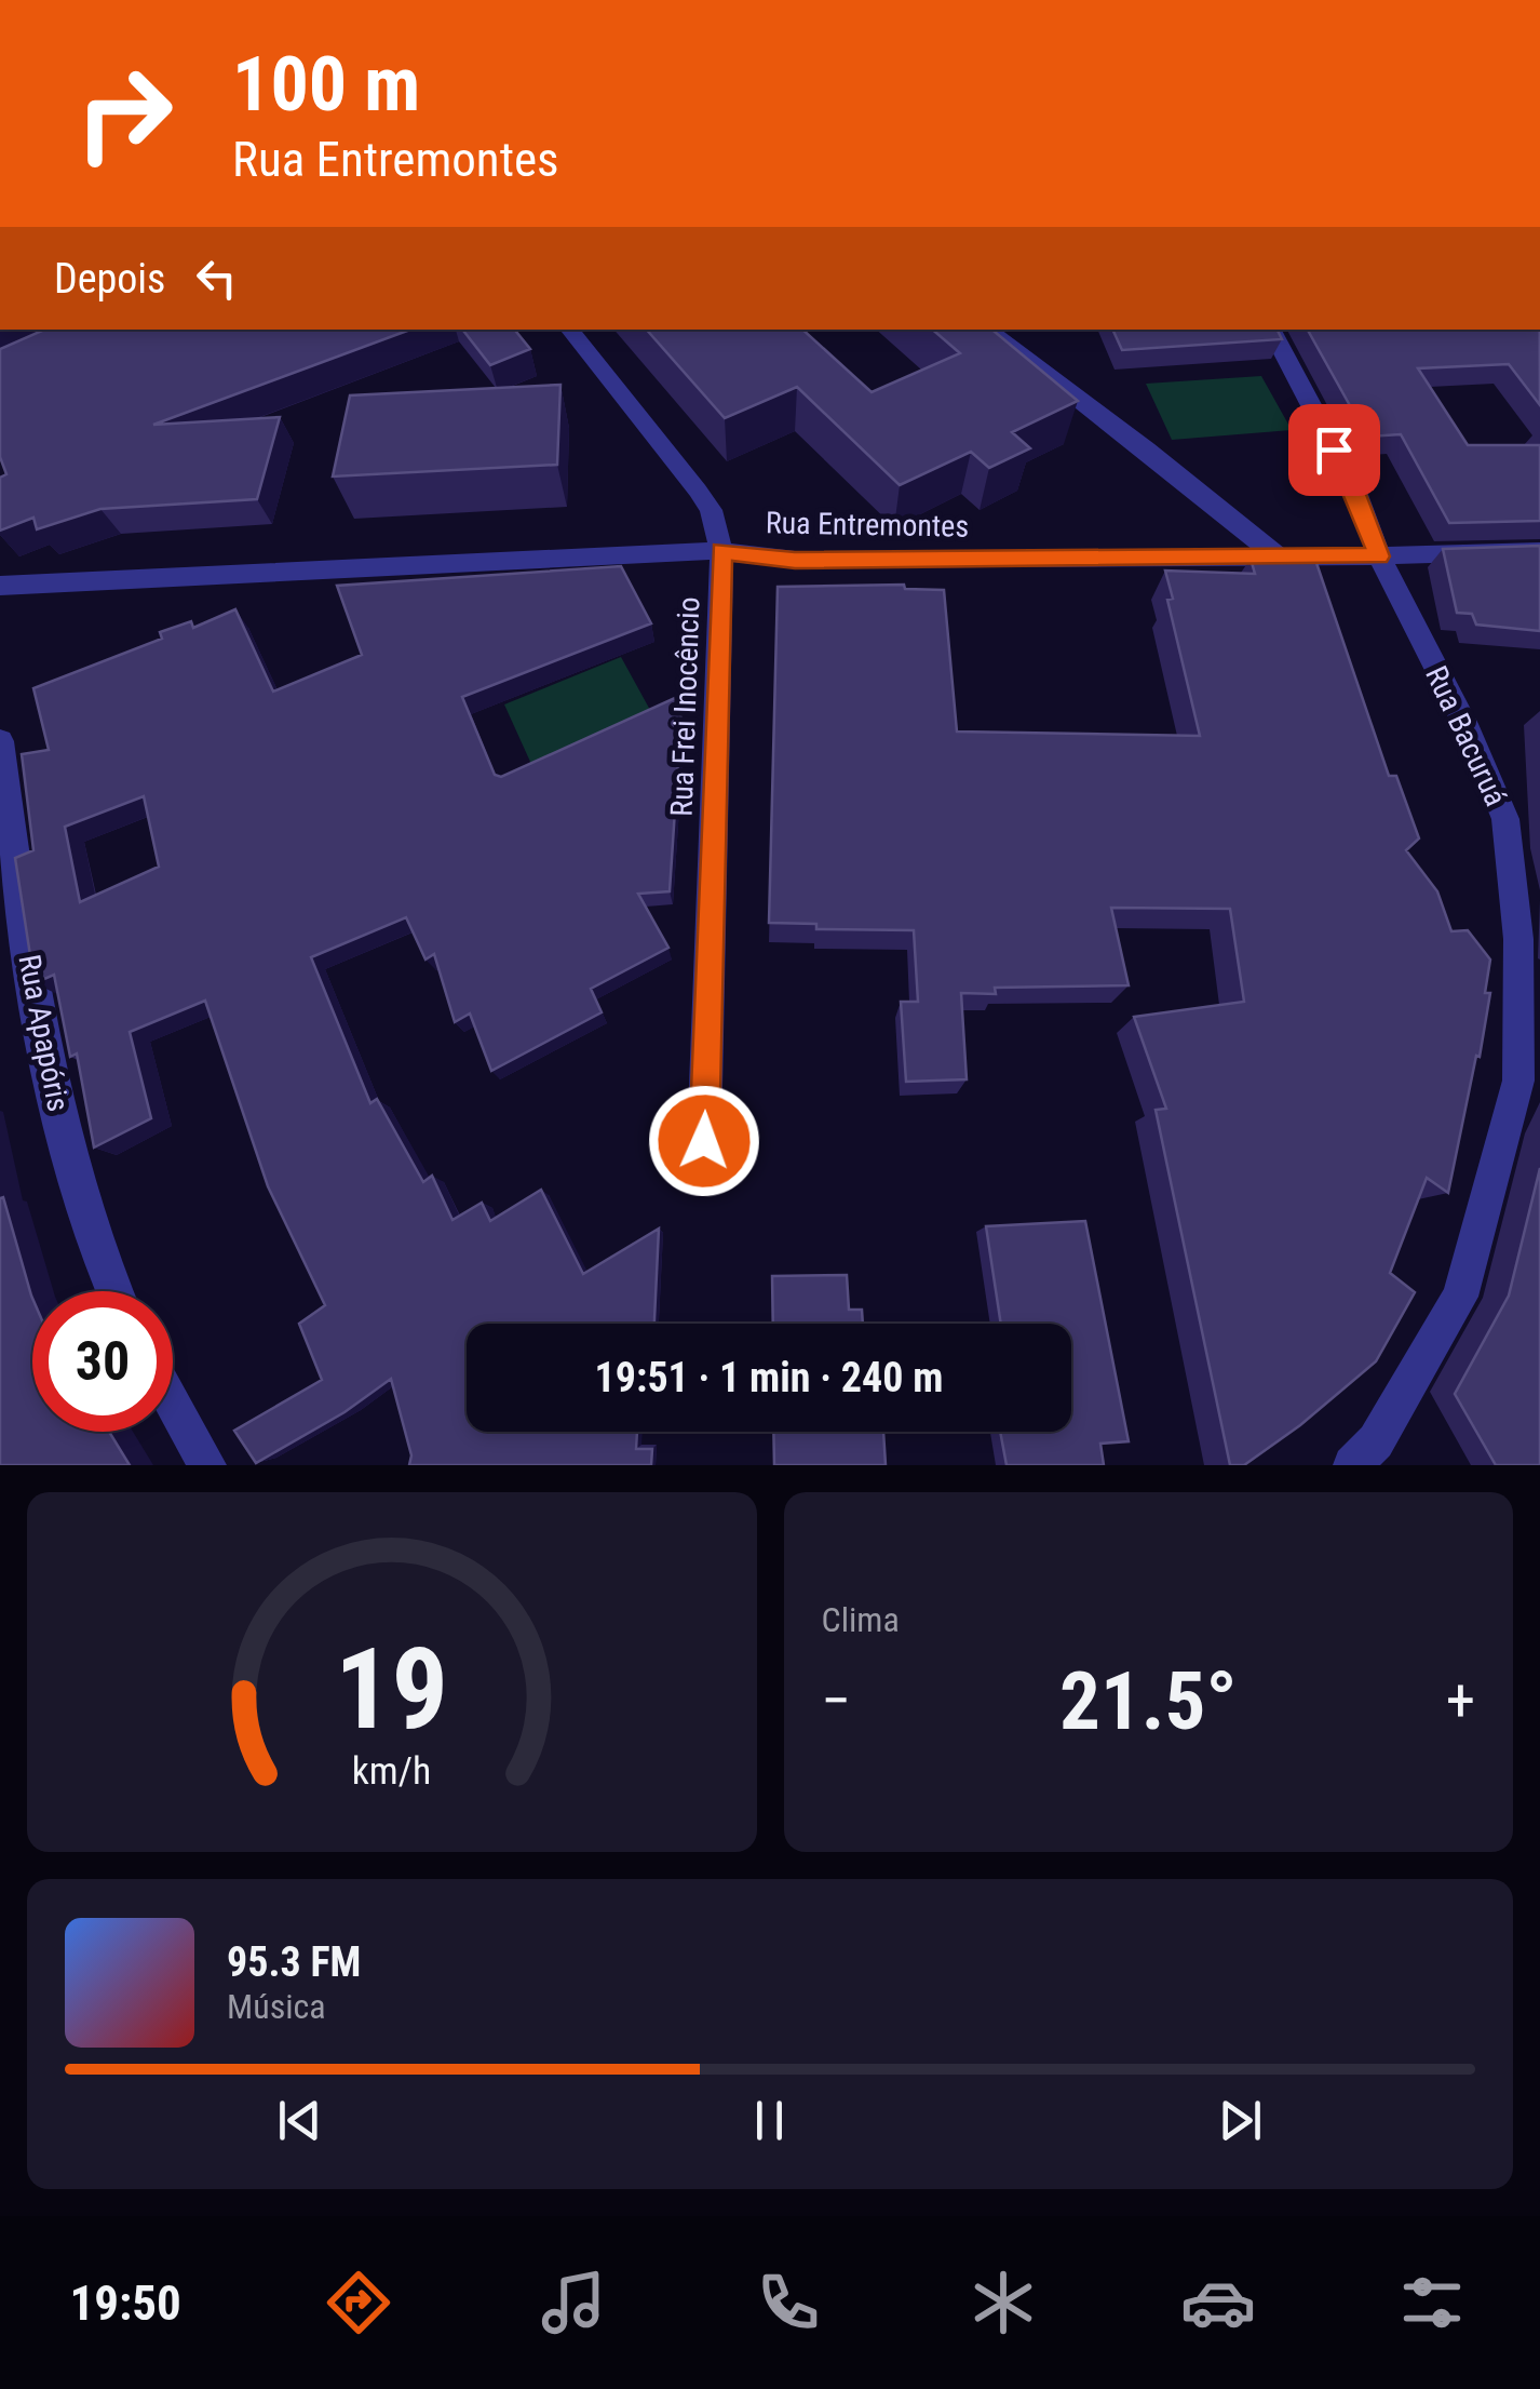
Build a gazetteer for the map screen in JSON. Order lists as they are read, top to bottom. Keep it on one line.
{"streets":{"street":["Rua Entremontes","Rua Frei Inocêncio","Rua Bacuruá","Rua Apapóris"]},"crossings":[["Rua Entremontes","Rua Frei Inocêncio"],["Rua Entremontes","Rua Bacuruá"]],"page":{"turn":["100 m","Rua Entremontes"],"then":"Depois","limit":"30","trip":"19:51 · 1 min · 240 m","tile":"Clima","heat":["−","21.5°","+"],"song":["95.3 FM","Música"],"tabs":"19:50","gauge":["19","km/h"]}}
